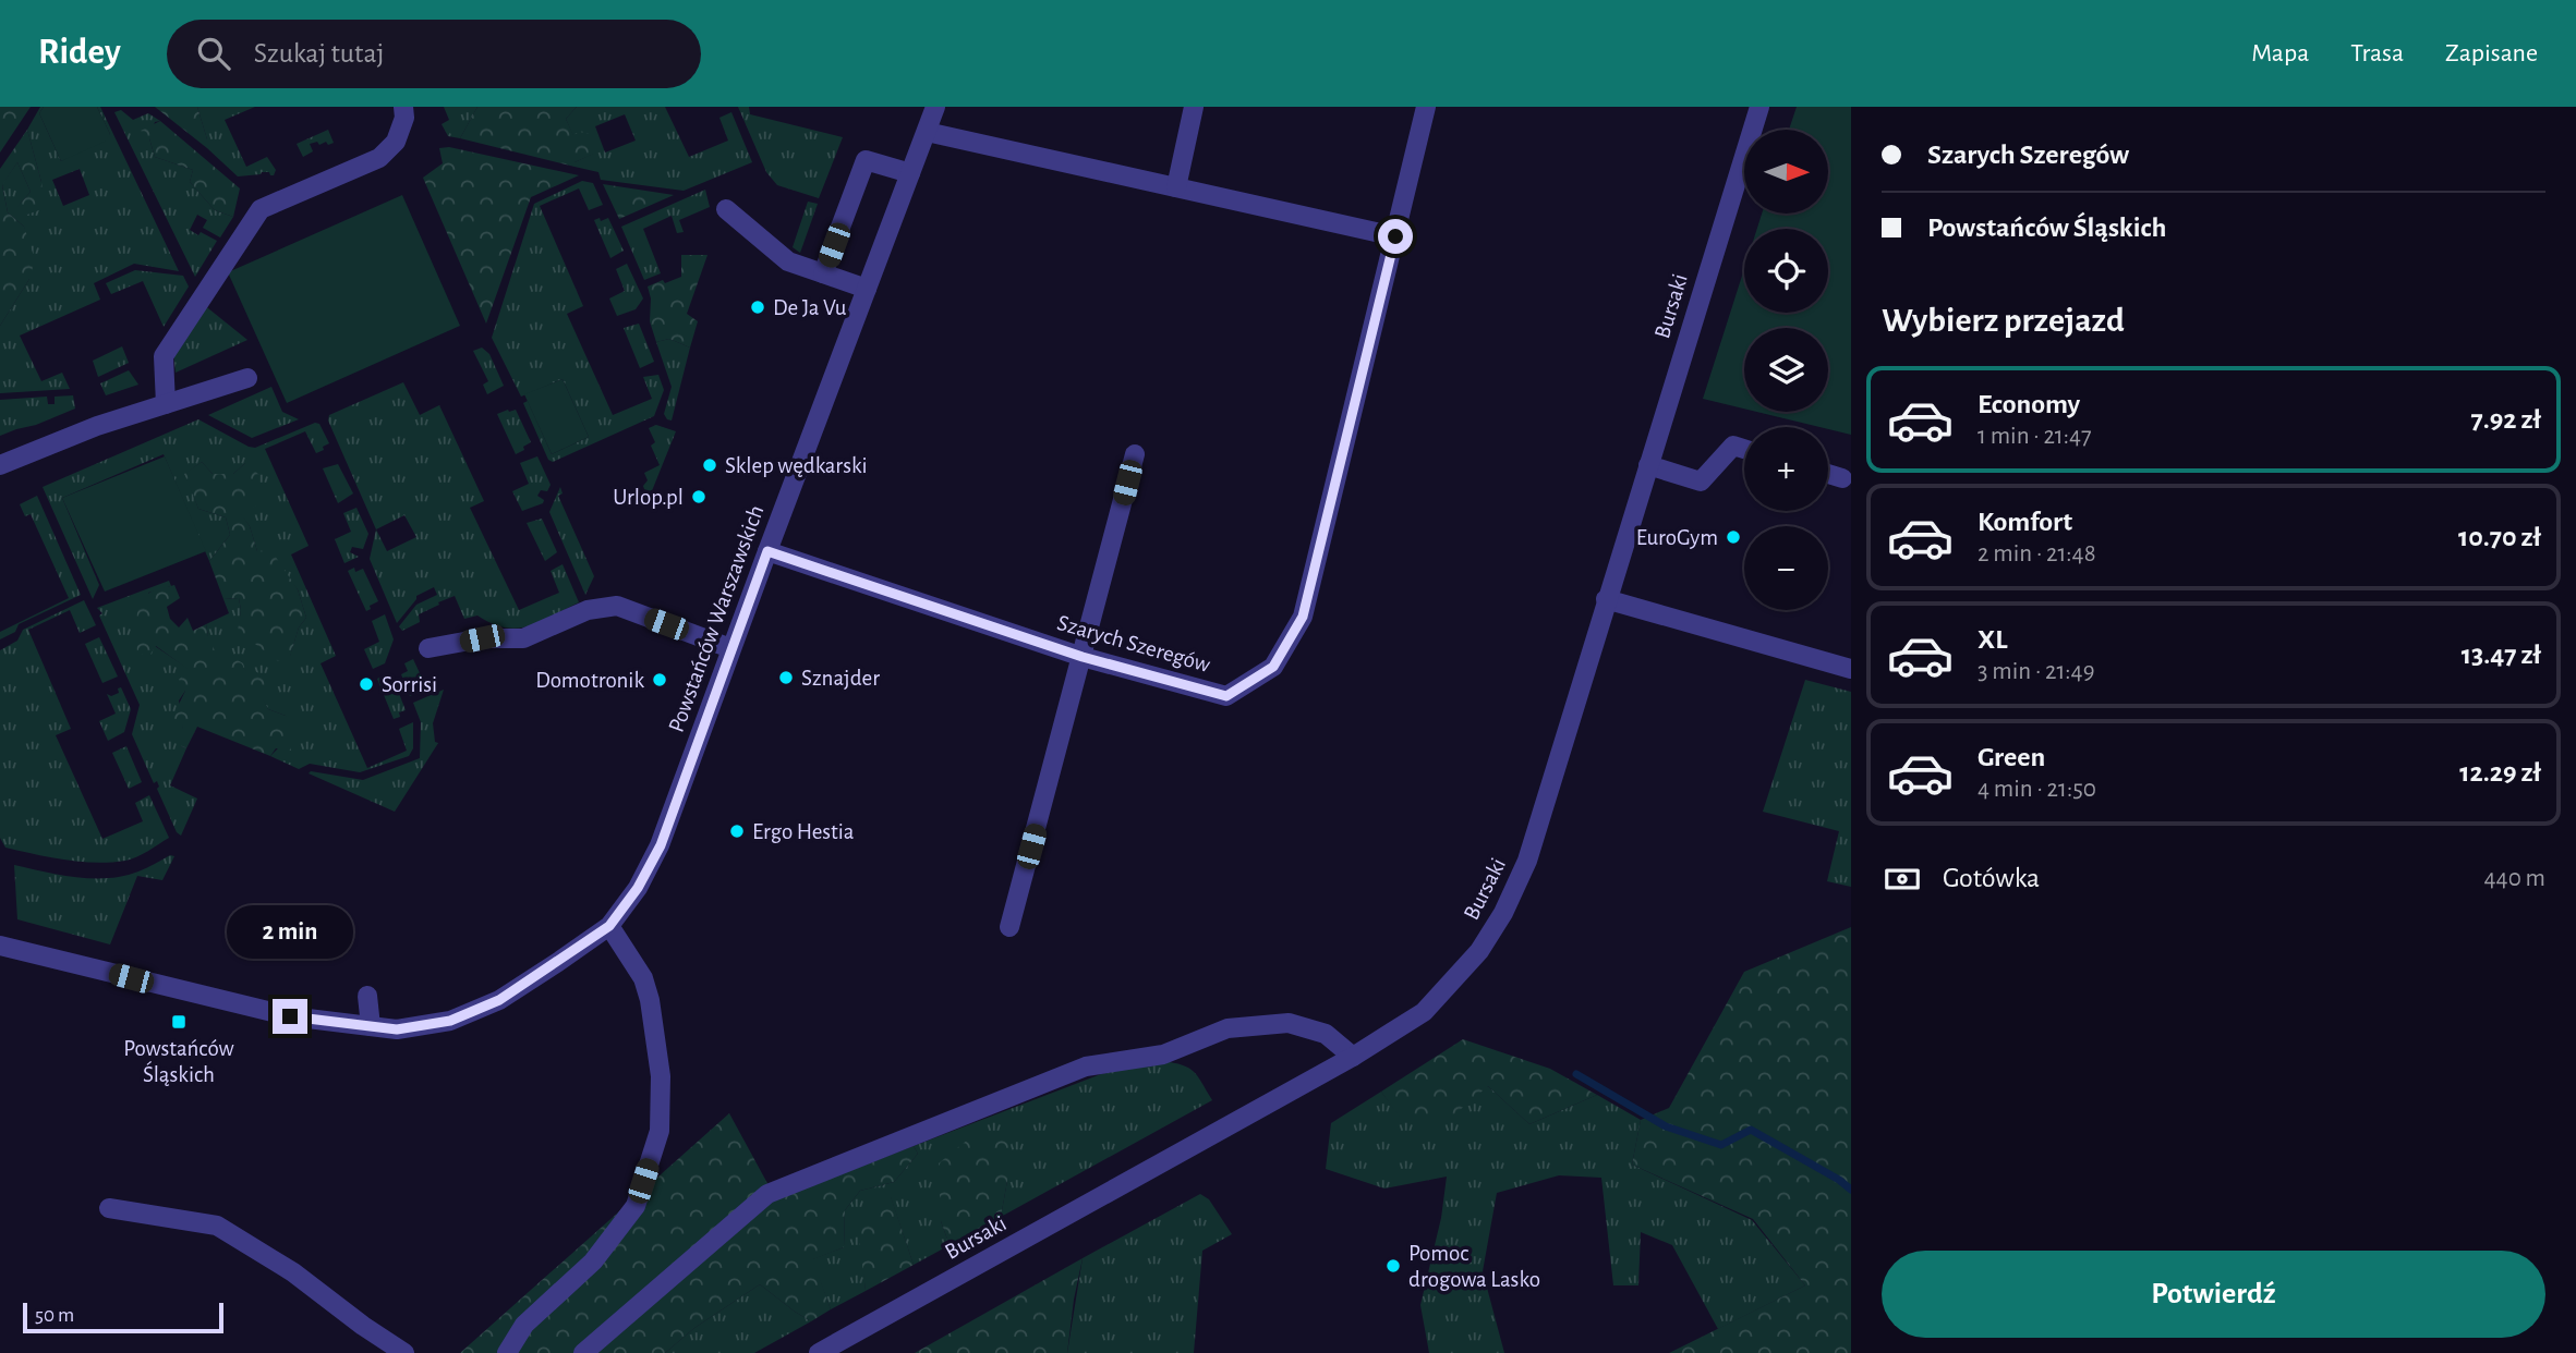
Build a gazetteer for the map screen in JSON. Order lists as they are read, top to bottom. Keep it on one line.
{"streets":{"street":["Bursaki","Powstańców Warszawskich","Szarych Szeregów"]},"crossings":[["Powstańców Warszawskich","Szarych Szeregów"]],"places":{"other":["De Ja Vu","Sklep wędkarski","Urlop.pl","EuroGym","Sznajder","Domotronik","Sorrisi","Ergo Hestia","Pomoc drogowa Lasko"],"transit":["Powstańców Śląskich"]},"scale_bar":"50 m","north":"right","page":{"header":"Ridey","search":"Szukaj tutaj","nav":["Mapa","Trasa","Zapisane"],"banner":["Szarych Szeregów","Powstańców Śląskich"],"map_buttons":["+","−"],"heading":"Wybierz przejazd","list":[{"name":"Economy","note":"1 min · 21:47","value":"7.92 zł"},{"name":"Komfort","note":"2 min · 21:48","value":"10.70 zł"},{"name":"XL","note":"3 min · 21:49","value":"13.47 zł"},{"name":"Green","note":"4 min · 21:50","value":"12.29 zł"}],"pay":["Gotówka","440 m"],"bubble":"2 min","buttons":"Potwierdź","scale":"50 m"}}
